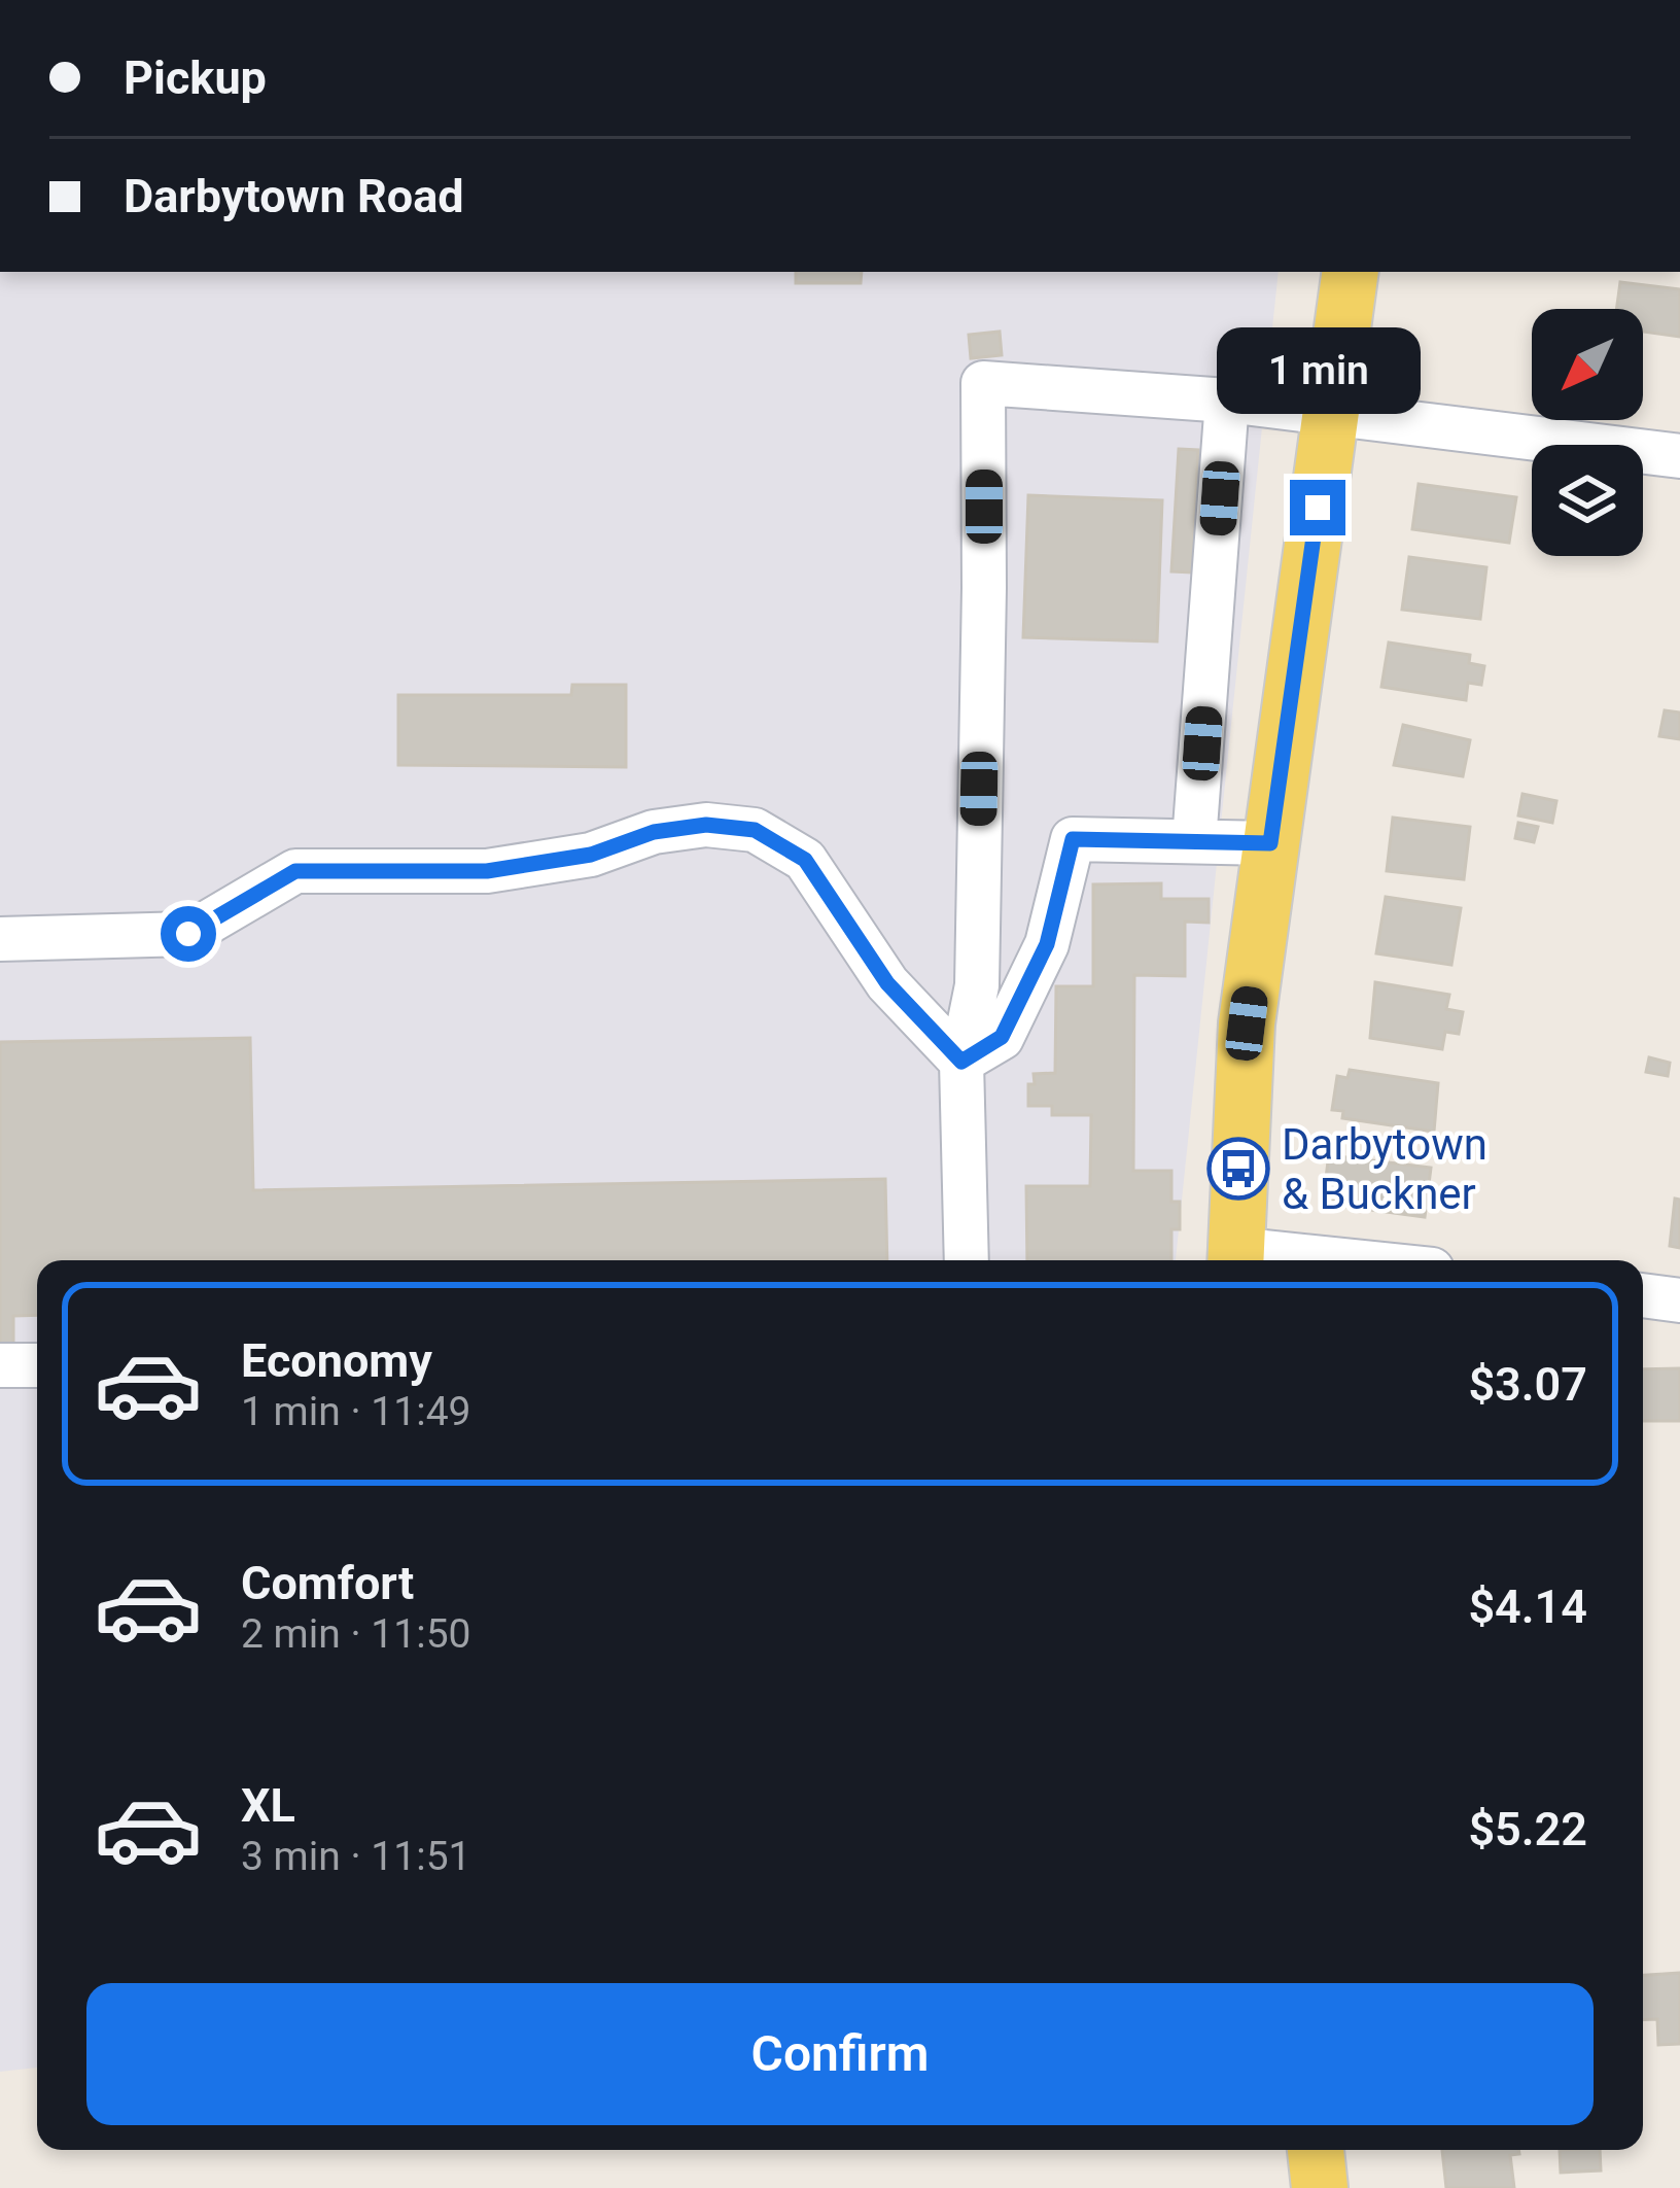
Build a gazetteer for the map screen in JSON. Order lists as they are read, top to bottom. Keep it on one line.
{"places":{"bus stop":["Darbytown & Buckner"]},"north":"bottom left","page":{"banner":["Pickup","Darbytown Road"],"bubble":"1 min","list":[{"name":"Economy","note":"1 min · 11:49","value":"$3.07"},{"name":"Comfort","note":"2 min · 11:50","value":"$4.14"},{"name":"XL","note":"3 min · 11:51","value":"$5.22"}],"buttons":"Confirm"}}
